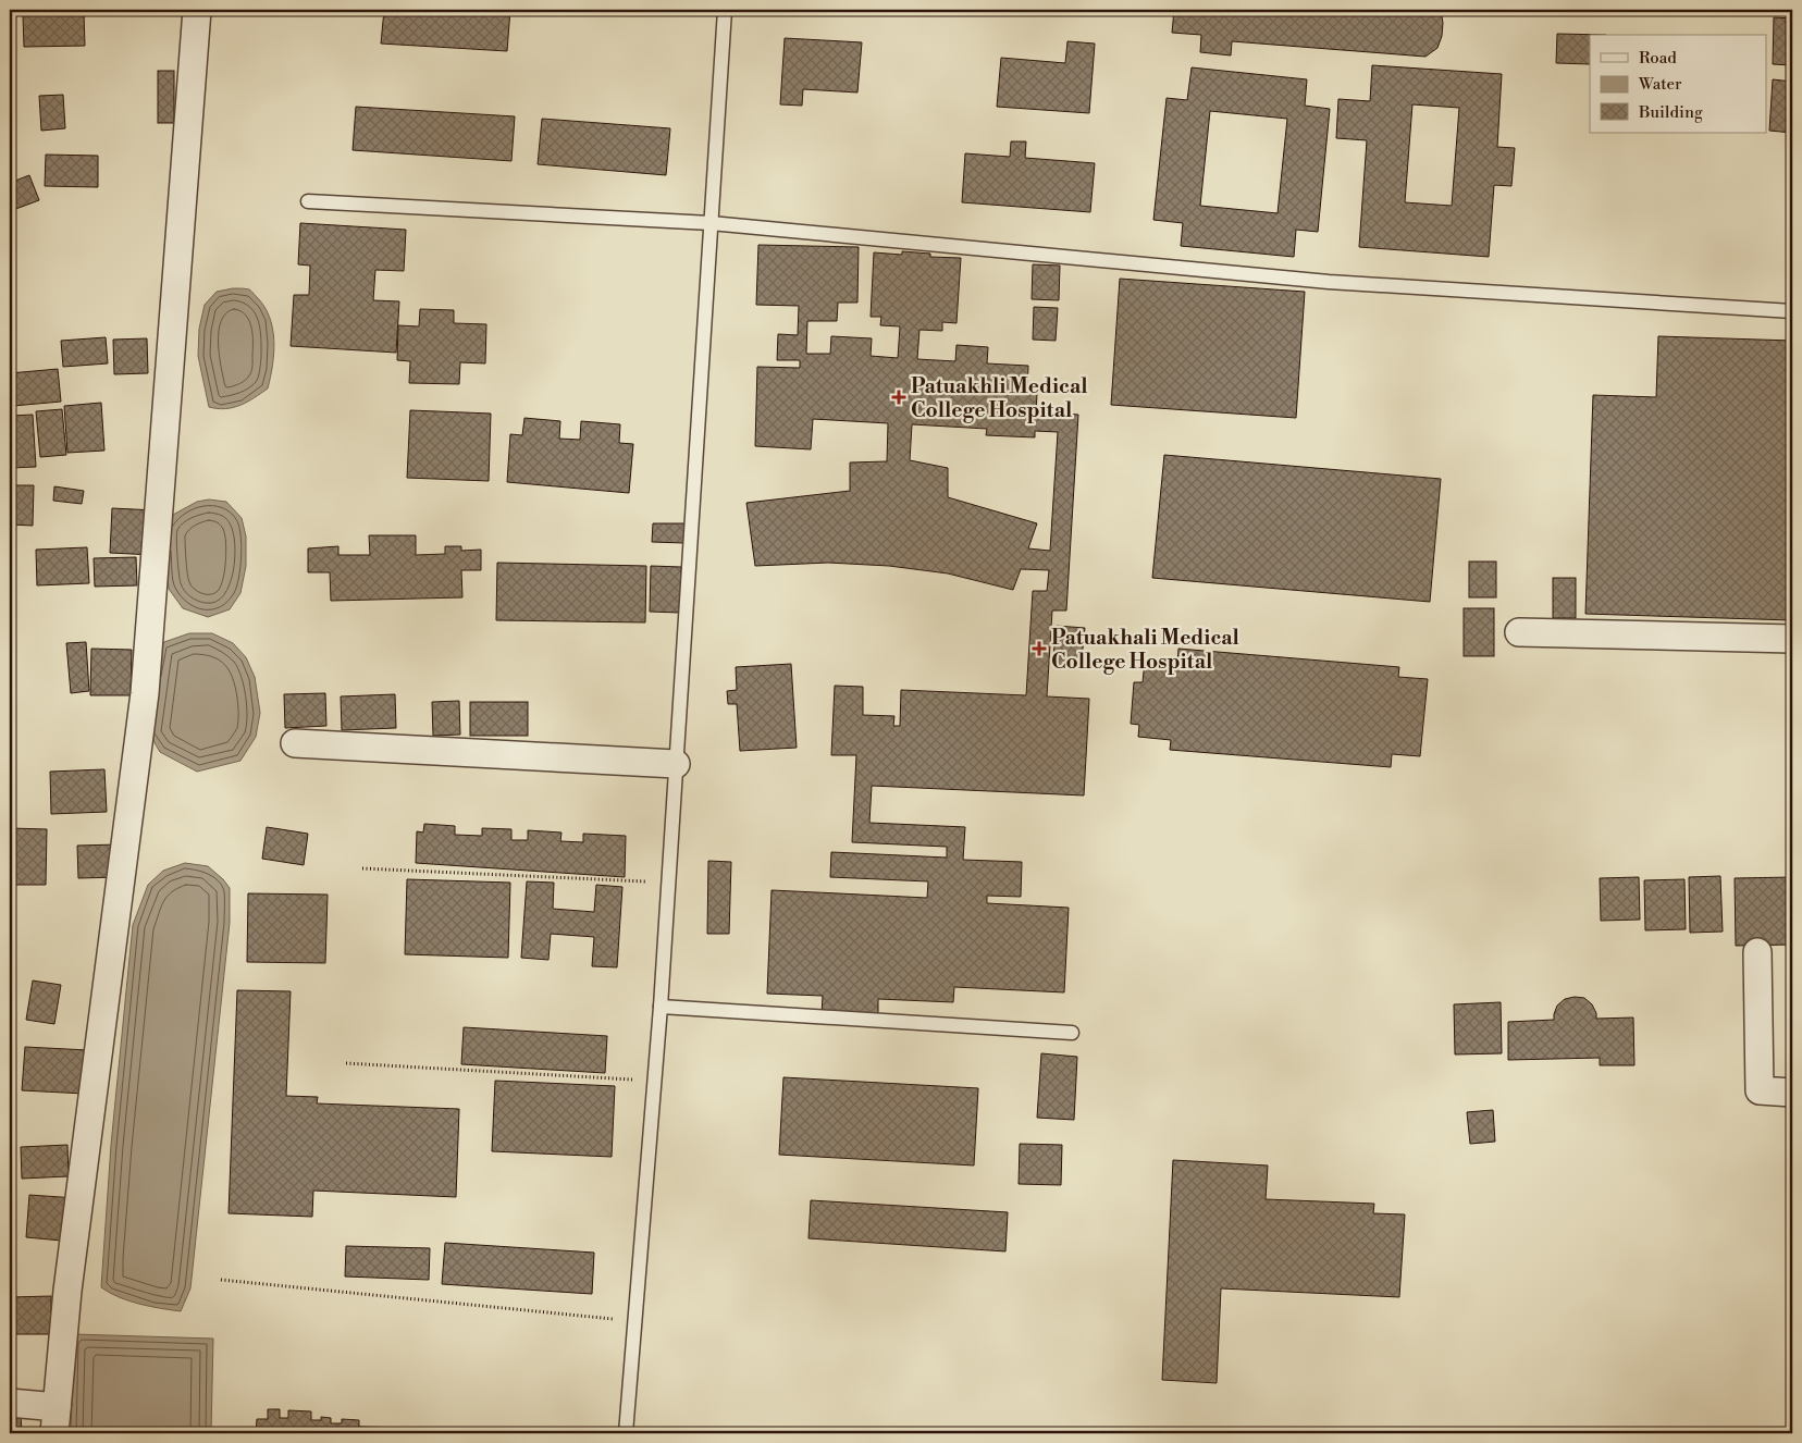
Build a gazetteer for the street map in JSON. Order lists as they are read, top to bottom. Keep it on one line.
{"places":{"health":["Patuakhli Medical College Hospital","Patuakhali Medical College Hospital"]},"legend":["Road","Water","Building"]}
